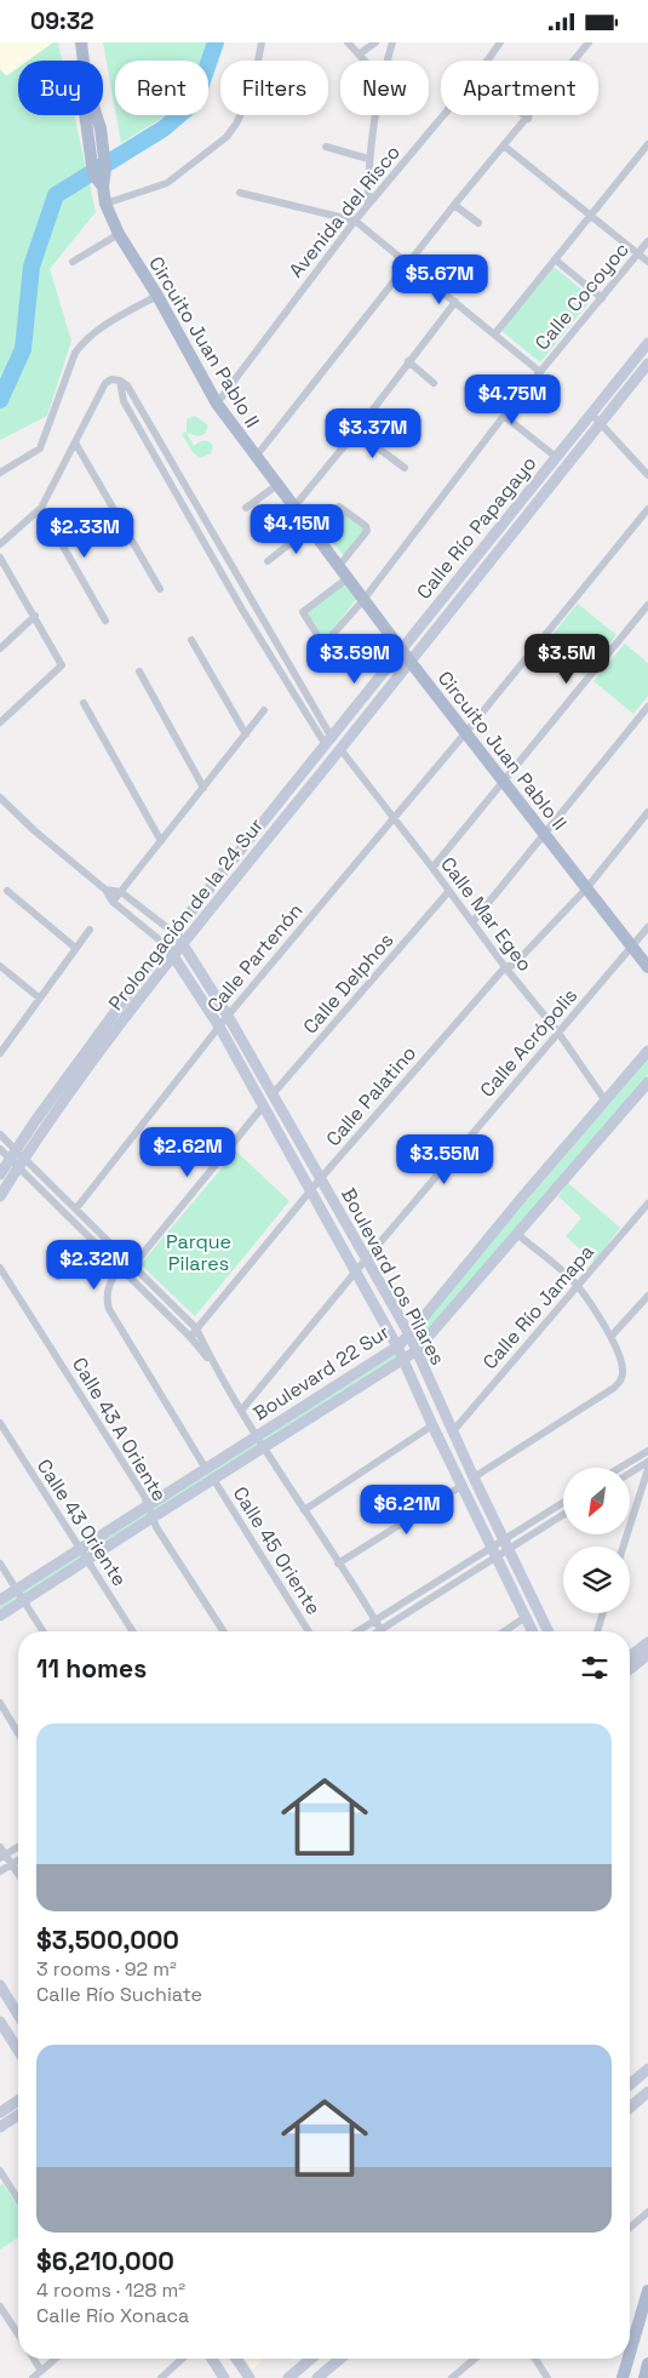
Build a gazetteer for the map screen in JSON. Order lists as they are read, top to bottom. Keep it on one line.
{"streets":{"main road":["Circuito Juan Pablo II"],"street":["Avenida del Risco","Calle Cocoyoc","Calle Río Papagayo","Prolongación de la 24 Sur","Calle Mar Egeo","Calle Partenón","Calle Delphos","Calle Acrópolis","Calle Palatino","Boulevard Los Pilares","Calle Río Jamapa","Boulevard 22 Sur","Calle 43 A Oriente","Calle 43 Oriente","Calle 45 Oriente"]},"crossings":[["Avenida del Risco","Circuito Juan Pablo II"],["Calle Cocoyoc","Circuito Juan Pablo II"],["Circuito Juan Pablo II","Calle Río Papagayo"],["Circuito Juan Pablo II","Prolongación de la 24 Sur"],["Circuito Juan Pablo II","Calle Partenón"],["Circuito Juan Pablo II","Calle Acrópolis"],["Circuito Juan Pablo II","Calle Palatino"],["Calle Río Papagayo","Prolongación de la 24 Sur"],["Prolongación de la 24 Sur","Calle Mar Egeo"],["Prolongación de la 24 Sur","Boulevard Los Pilares"],["Calle Mar Egeo","Calle Partenón"],["Calle Mar Egeo","Calle Delphos"],["Calle Mar Egeo","Calle Acrópolis"],["Calle Mar Egeo","Calle Palatino"],["Calle Mar Egeo","Boulevard 22 Sur"],["Calle Partenón","Boulevard Los Pilares"],["Calle Delphos","Boulevard Los Pilares"],["Calle Acrópolis","Boulevard Los Pilares"],["Calle Palatino","Boulevard Los Pilares"],["Boulevard Los Pilares","Calle Río Jamapa"],["Boulevard Los Pilares","Boulevard 22 Sur"],["Boulevard 22 Sur","Calle 43 A Oriente"],["Boulevard 22 Sur","Calle 43 Oriente"],["Boulevard 22 Sur","Calle 45 Oriente"]],"parks":["Parque Pilares"],"north":"bottom left","page":{"status":"09:32","chip":["Buy","Rent","Filters","New","Apartment"],"price":["$5.67M","$4.75M","$3.37M","$4.15M","$2.33M","$3.59M","$3.5M","$2.62M","$3.55M","$2.32M","$6.21M"],"heading":"11 homes","list":[{"name":"$3,500,000","note":"3 rooms · 92 m² · Calle Río Suchiate"},{"name":"$6,210,000","note":"4 rooms · 128 m² · Calle Río Xonaca"}]}}
